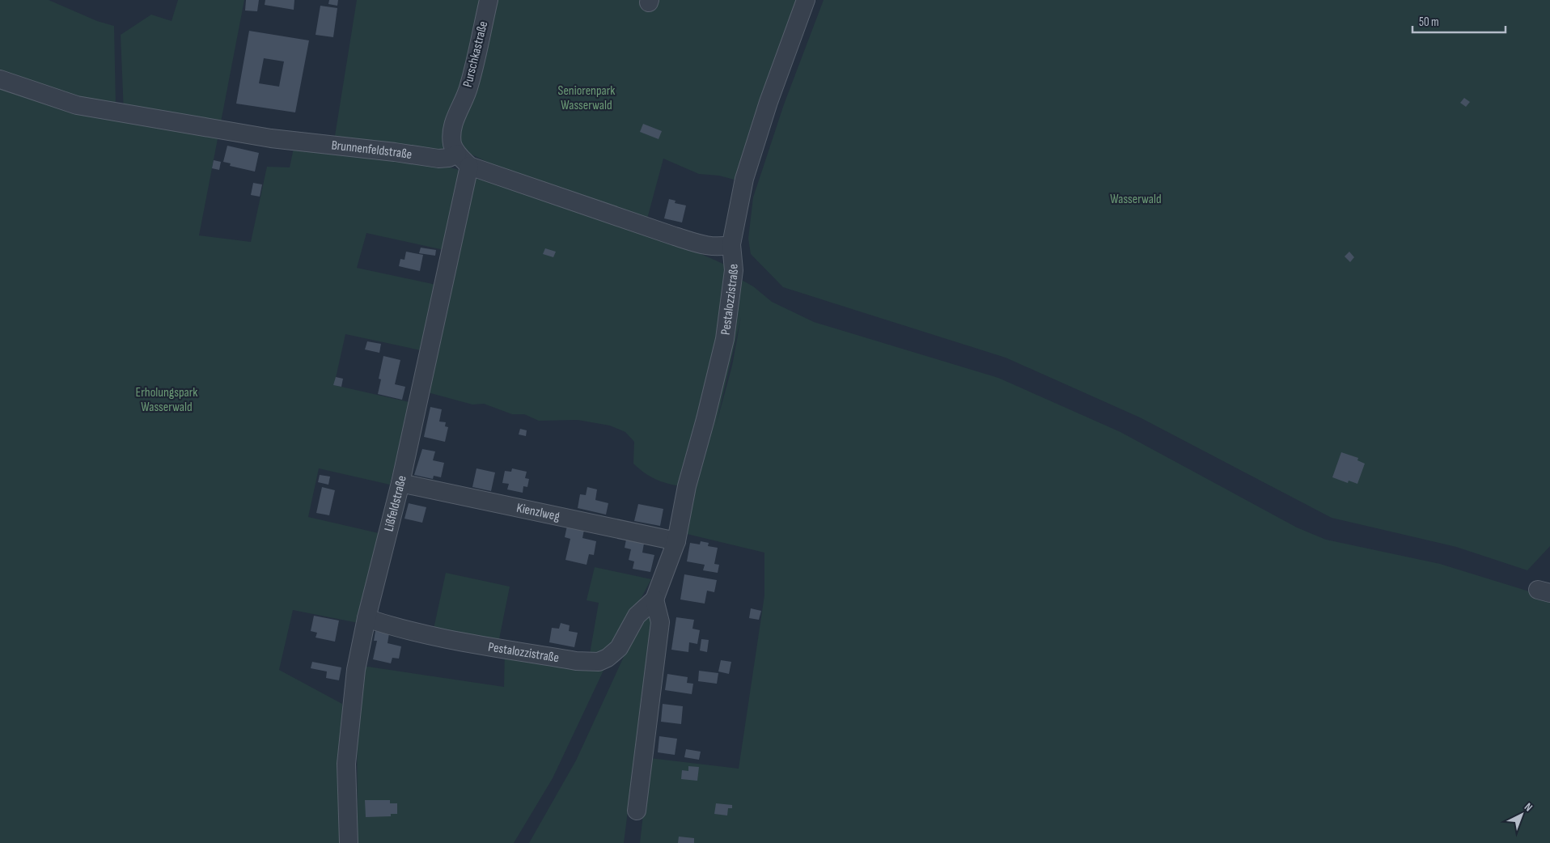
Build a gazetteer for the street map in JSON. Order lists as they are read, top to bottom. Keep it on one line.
{"streets":{"street":["Purschkastraße","Brunnenfeldstraße","Pestalozzistraße","Lißfeldstraße","Kienzlweg"]},"crossings":[["Purschkastraße","Brunnenfeldstraße"],["Purschkastraße","Lißfeldstraße"],["Brunnenfeldstraße","Lißfeldstraße"],["Pestalozzistraße","Lißfeldstraße"],["Pestalozzistraße","Kienzlweg"],["Lißfeldstraße","Kienzlweg"]],"parks":["Seniorenpark Wasserwald","Wasserwald","Erholungspark Wasserwald"],"scale_bar":"50 m","north":"top right"}
